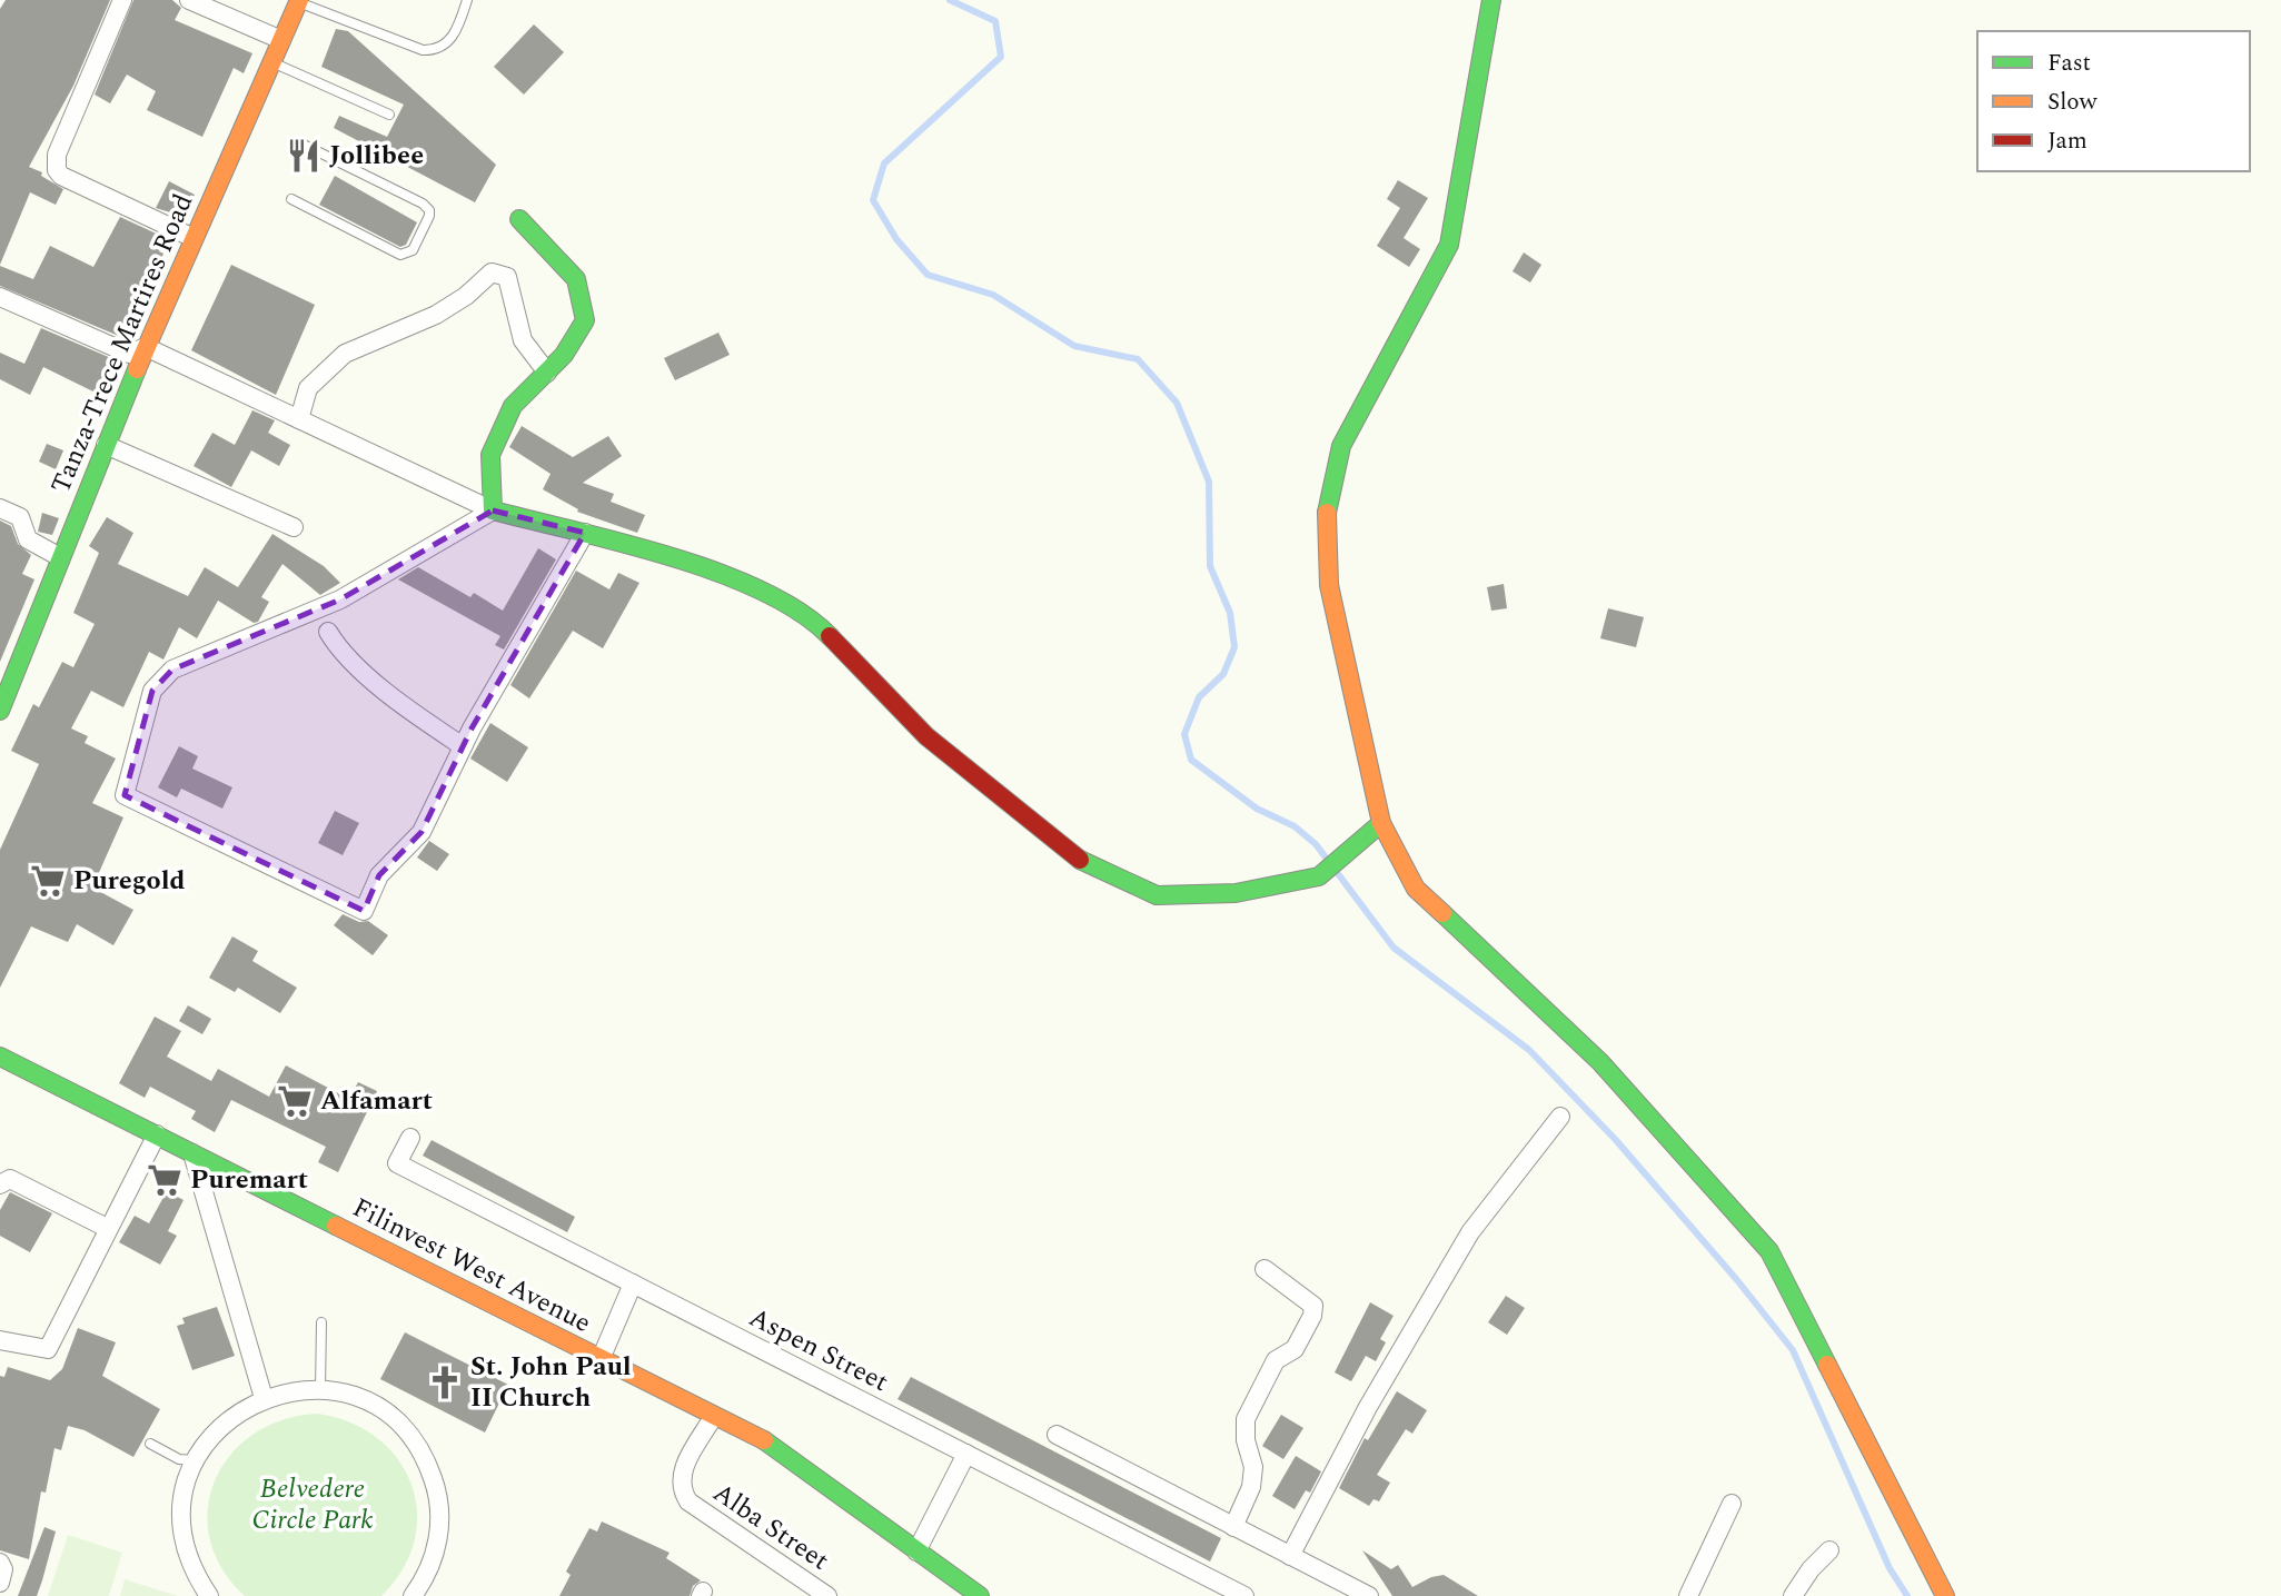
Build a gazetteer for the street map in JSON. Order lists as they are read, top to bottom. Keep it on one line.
{"streets":{"street":["Tanza-Trece Martires Road","Filinvest West Avenue","Aspen Street","Alba Street"]},"crossings":[["Filinvest West Avenue","Alba Street"]],"parks":["Belvedere Circle Park"],"places":{"restaurant":["Jollibee"],"supermarket":["Puregold","Alfamart","Puremart"],"church":["St. John Paul II Church"]},"legend":["Fast","Slow","Jam"]}
